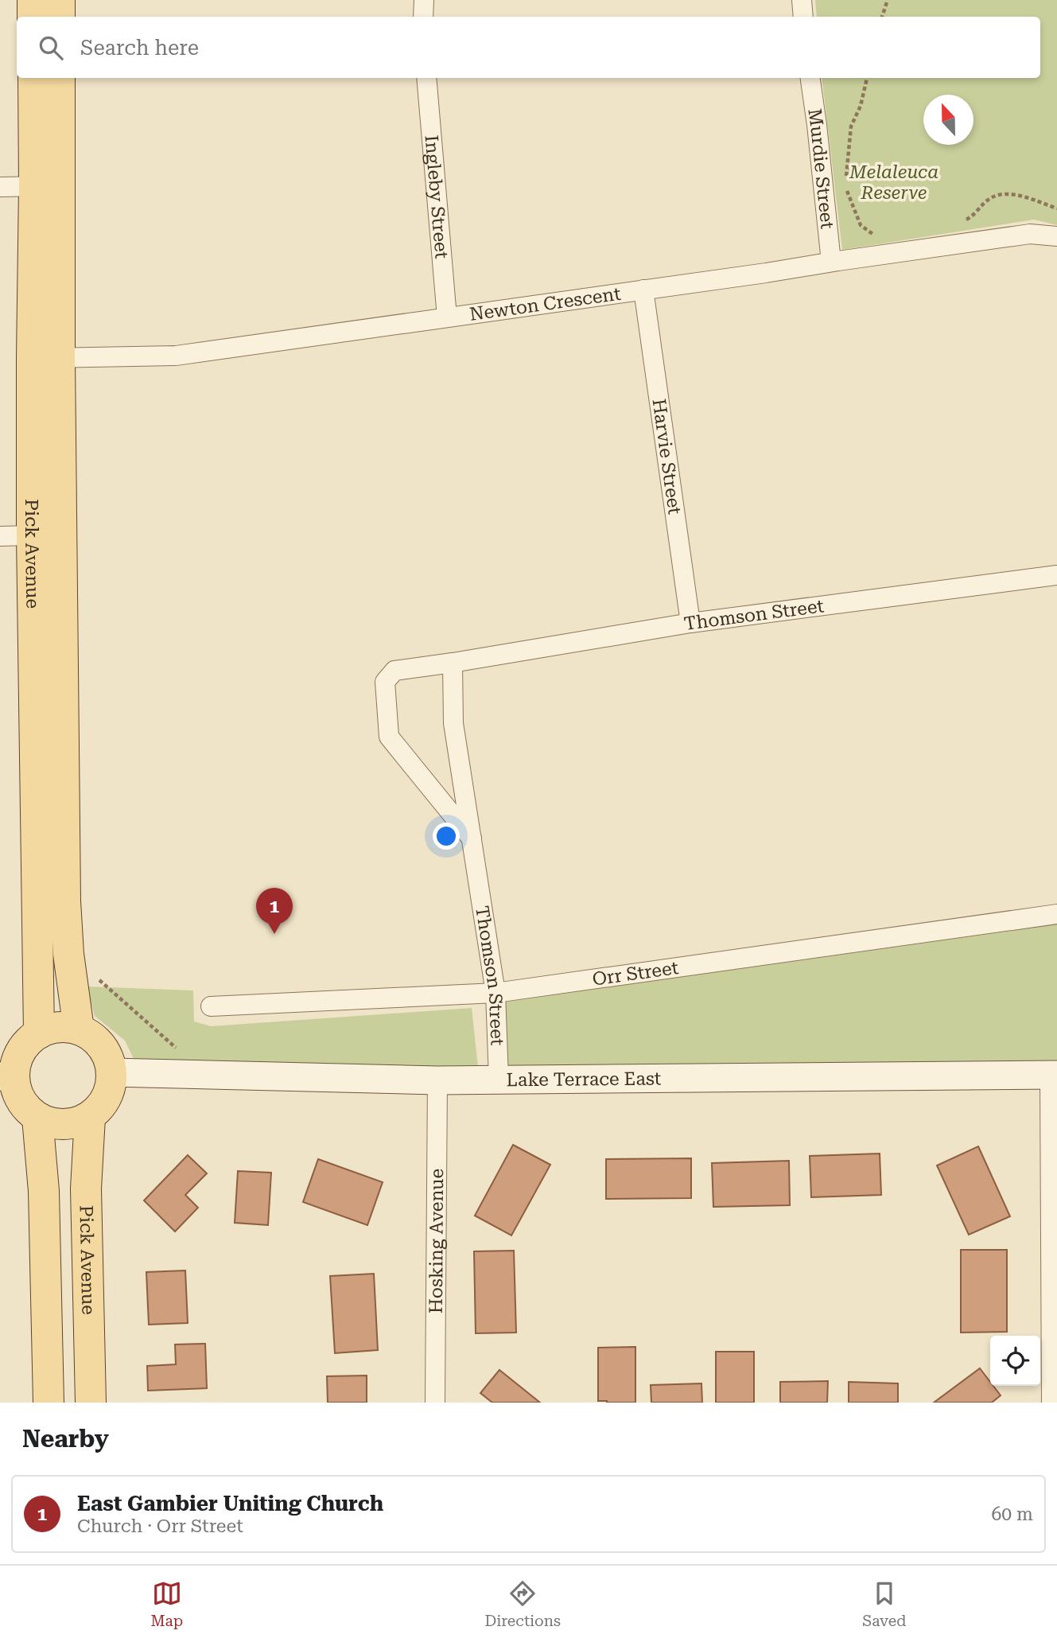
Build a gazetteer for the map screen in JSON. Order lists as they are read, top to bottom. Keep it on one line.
{"streets":{"main road":["Pick Avenue"],"street":["Murdie Street","Ingleby Street","Newton Crescent","Harvie Street","Thomson Street","Orr Street","Lake Terrace East","Hosking Avenue"]},"crossings":[["Murdie Street","Newton Crescent"],["Ingleby Street","Newton Crescent"],["Newton Crescent","Harvie Street"],["Newton Crescent","Pick Avenue"],["Harvie Street","Thomson Street"],["Pick Avenue","Lake Terrace East"],["Thomson Street","Orr Street"],["Thomson Street","Lake Terrace East"],["Lake Terrace East","Hosking Avenue"]],"parks":["Melaleuca Reserve"],"north":"top","page":{"search":"Search here","pins":"1","heading":"Nearby","list":[{"mark":"1","name":"East Gambier Uniting Church","note":"Church · Orr Street","value":"60 m"}],"nav":["Map","Directions","Saved"]}}
